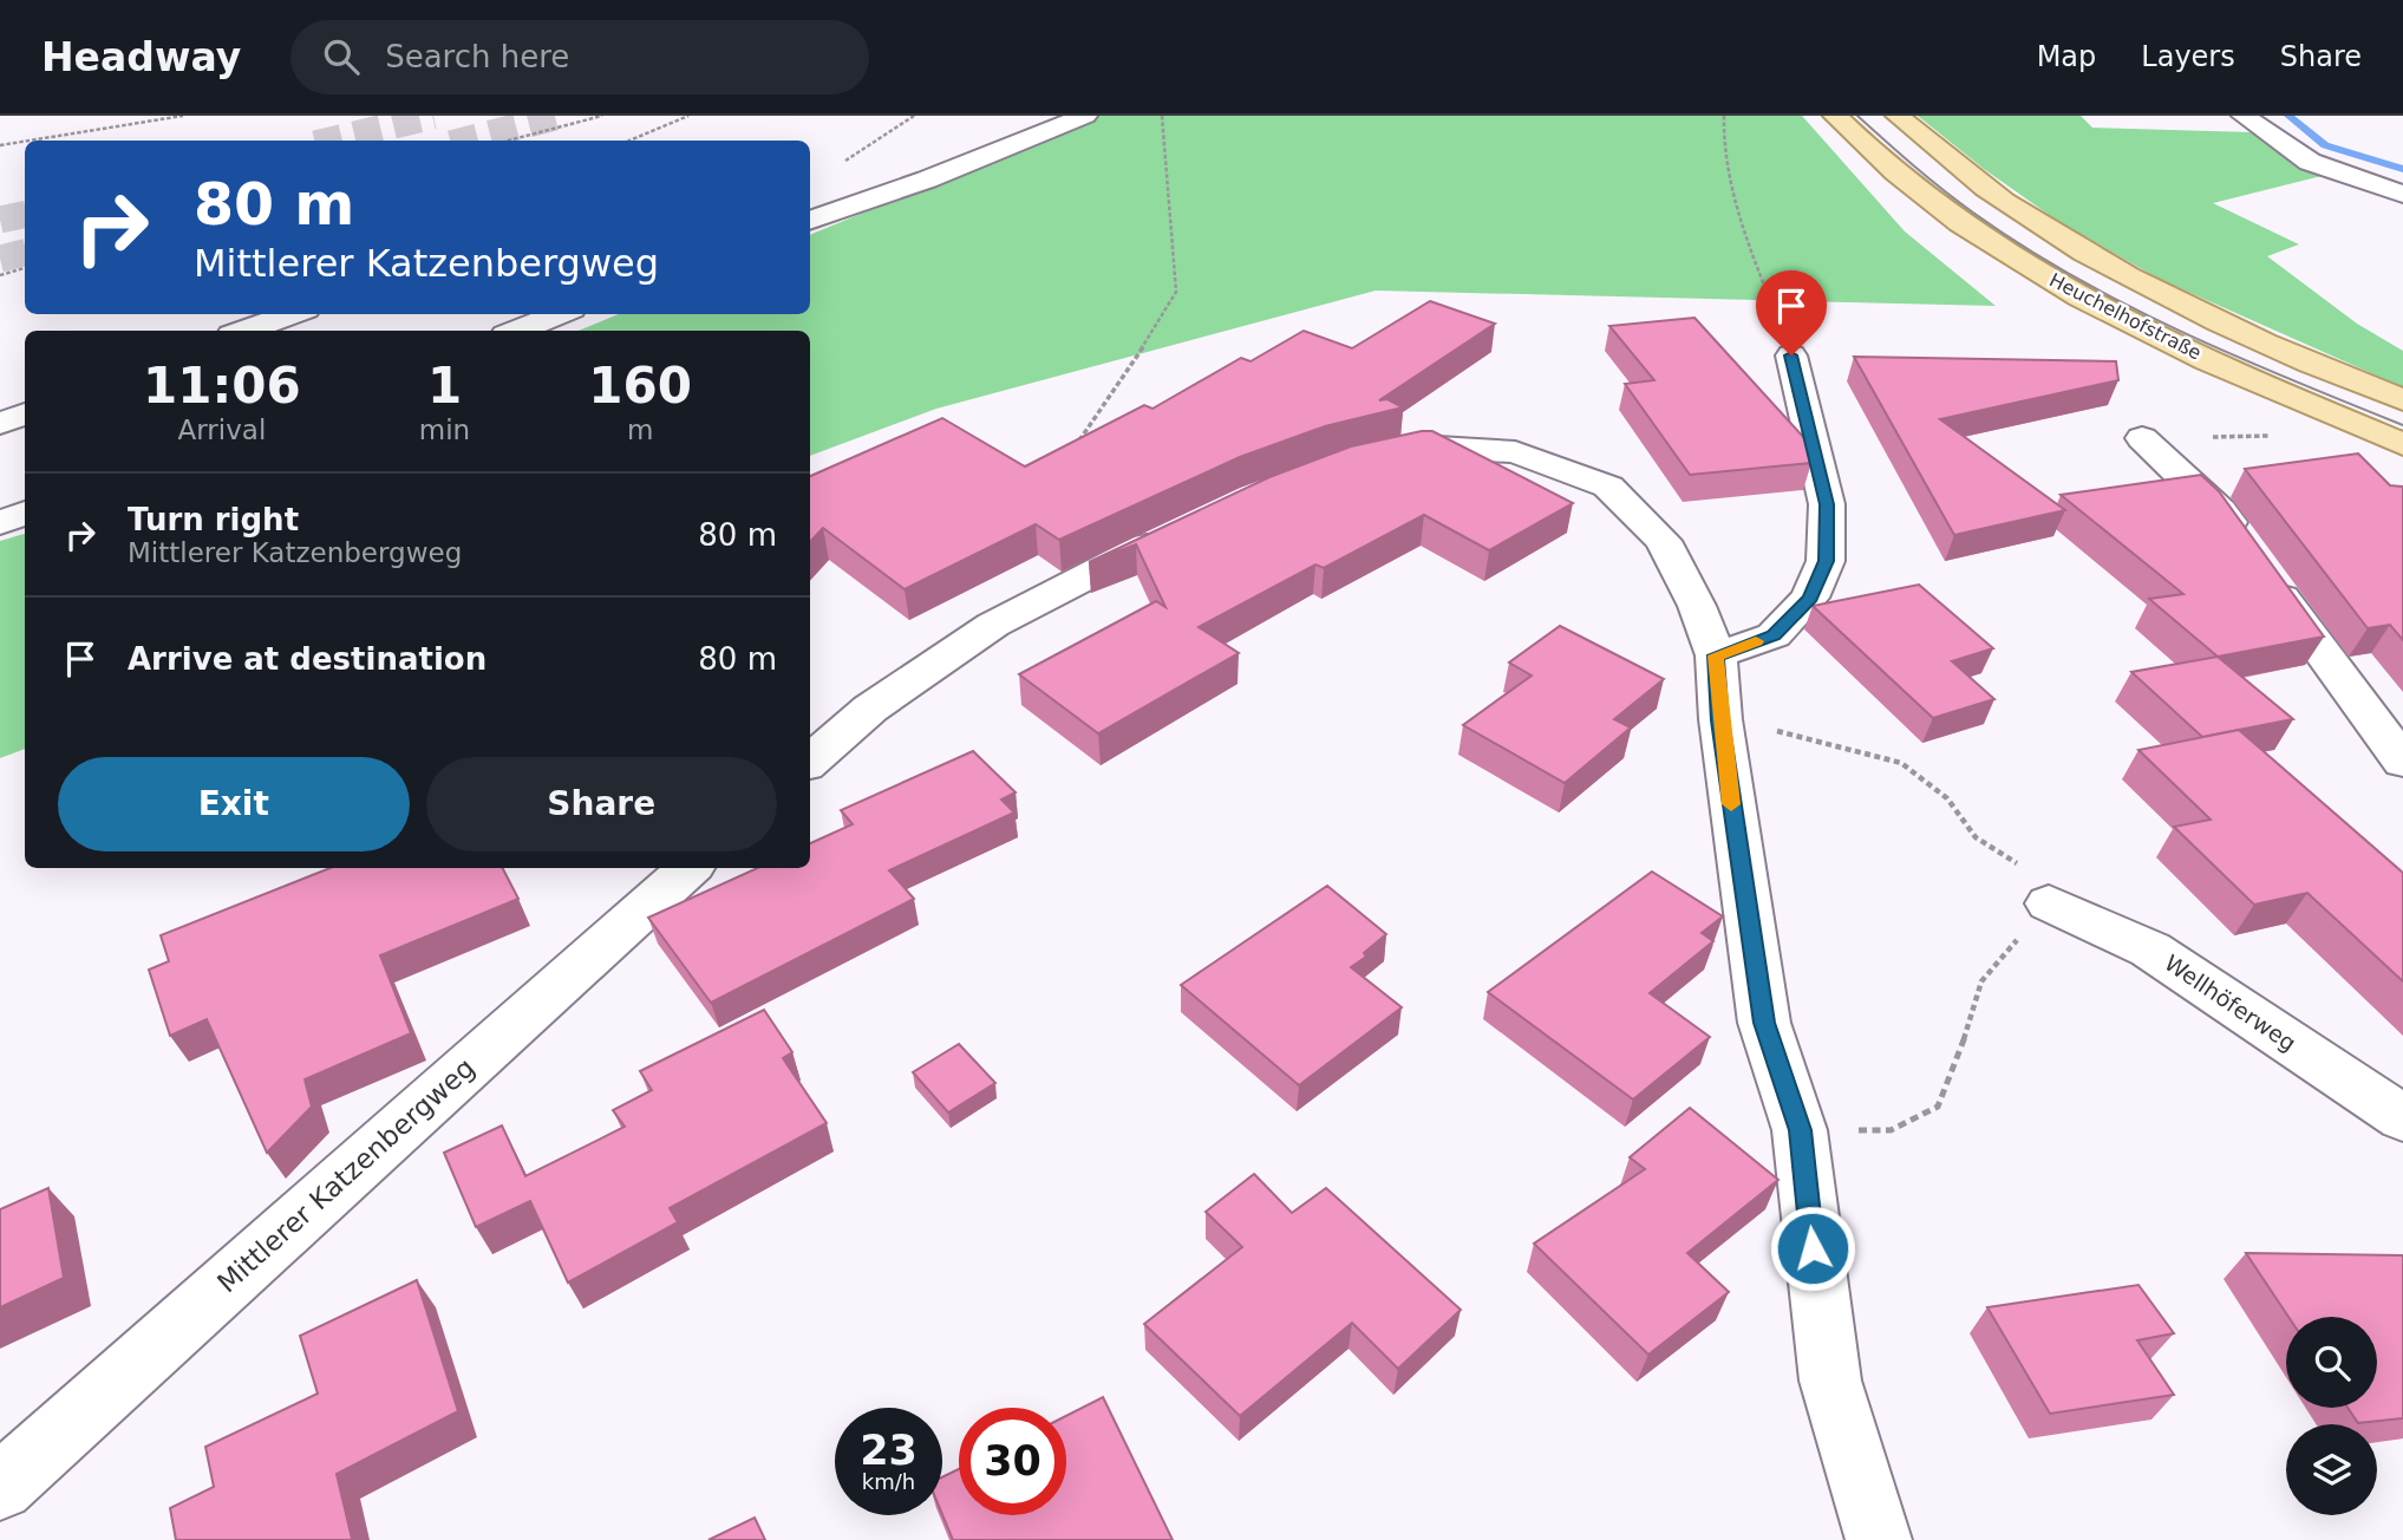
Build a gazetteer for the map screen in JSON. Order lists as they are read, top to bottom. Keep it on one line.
{"streets":{"main road":["Heuchelhofstraße"],"street":["Wellhöferweg","Mittlerer Katzenbergweg"]},"page":{"header":"Headway","search":"Search here","nav":["Map","Layers","Share"],"turn":["80 m","Mittlerer Katzenbergweg"],"eta":["11:06","Arrival","1","min","160","m"],"list":[{"name":"Turn right","note":"Mittlerer Katzenbergweg","value":"80 m"},{"name":"Arrive at destination","value":"80 m"}],"buttons":["Exit","Share"],"speed":"23 km/h","limit":"30"}}
